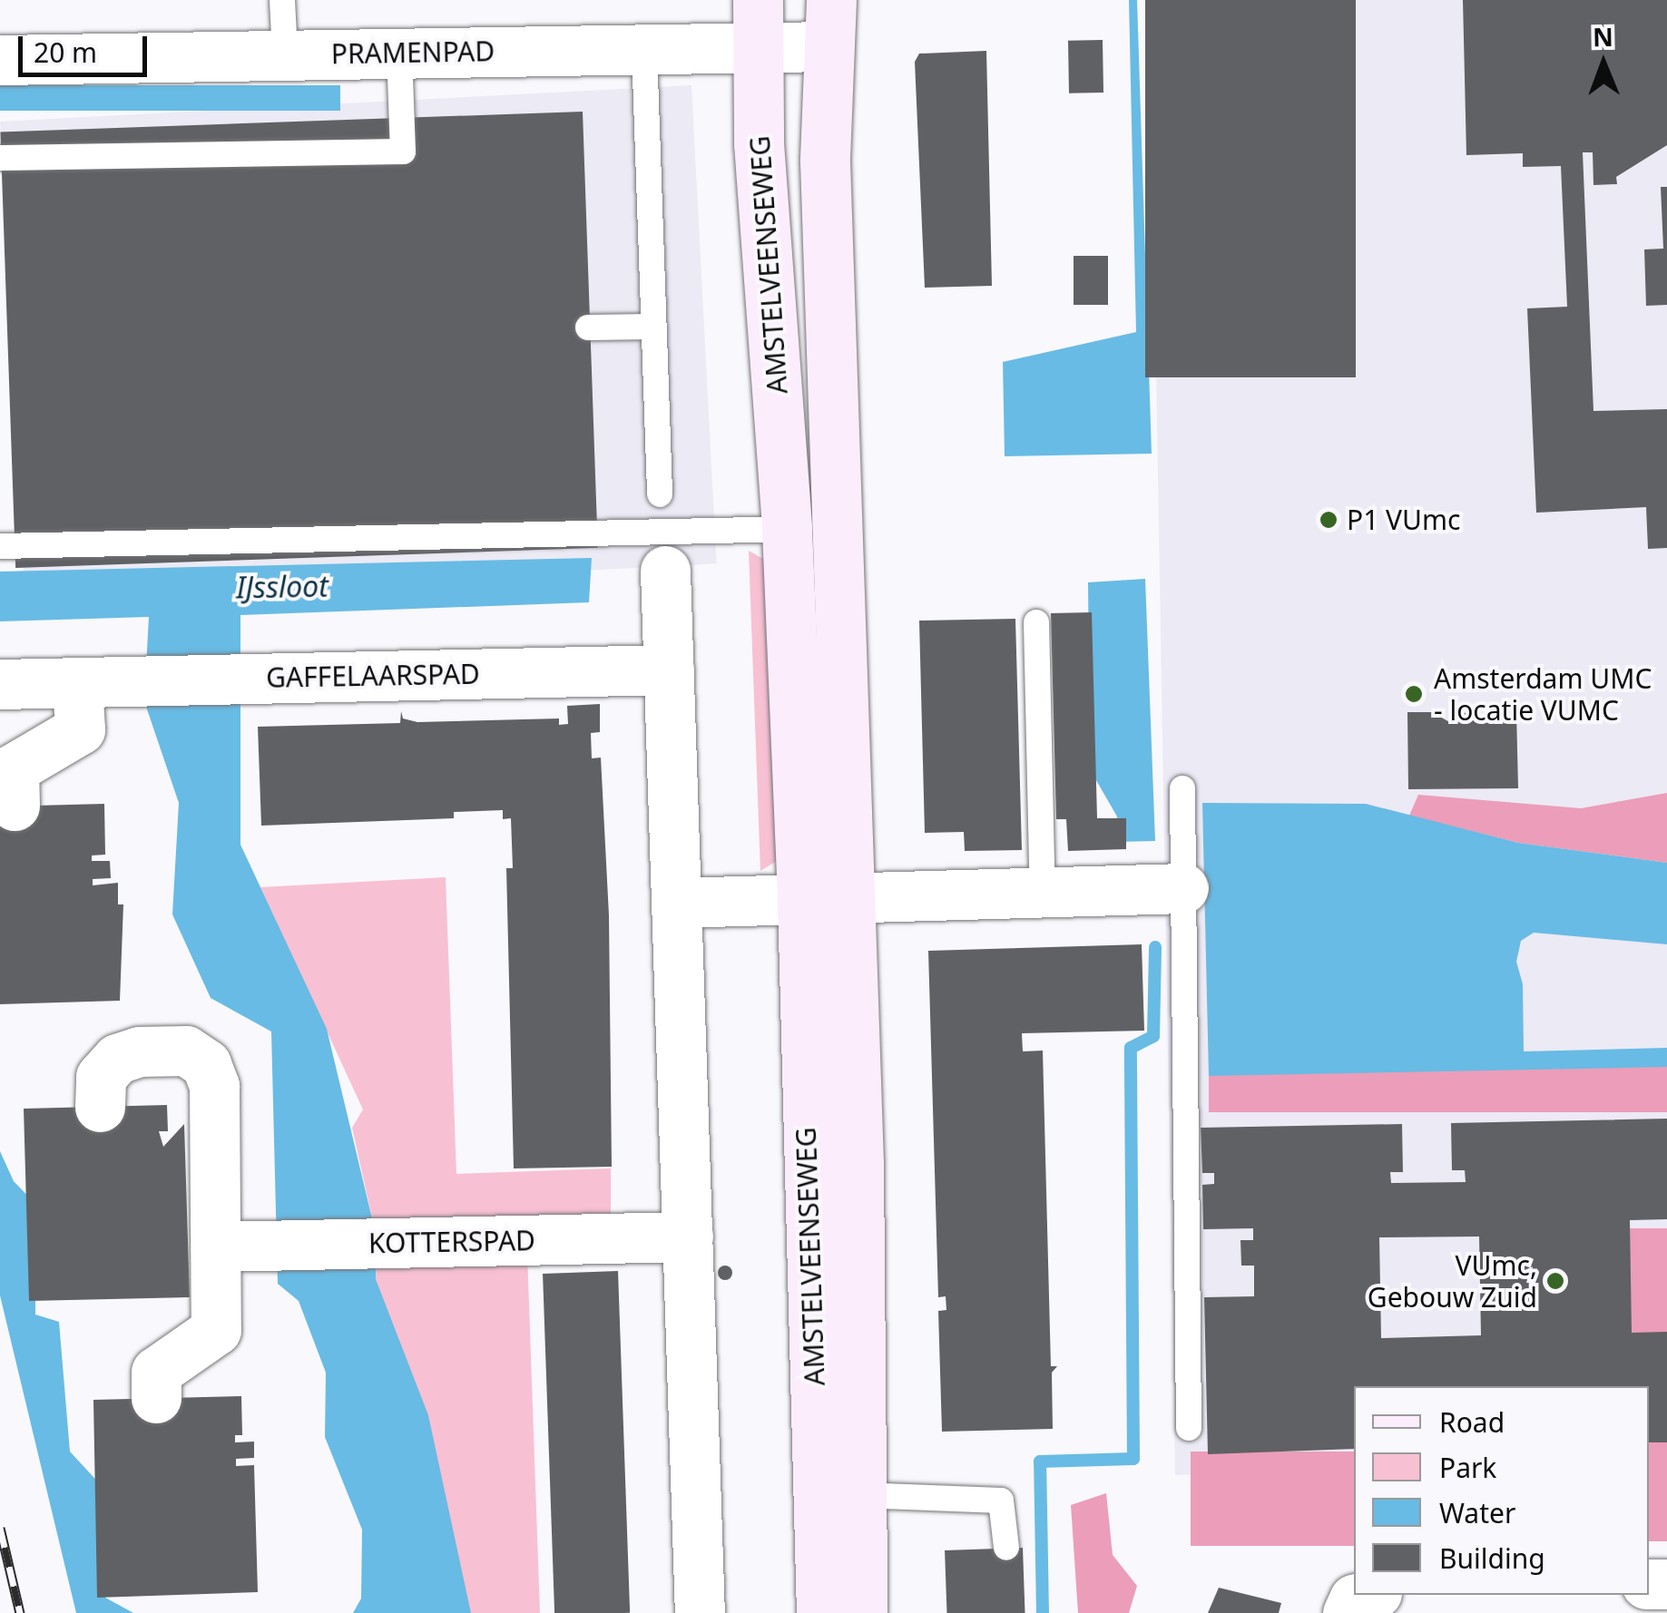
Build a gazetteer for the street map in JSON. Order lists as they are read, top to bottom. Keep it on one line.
{"streets":{"main road":["AMSTELVEENSEWEG"],"street":["PRAMENPAD","GAFFELAARSPAD","KOTTERSPAD"]},"crossings":[["PRAMENPAD","AMSTELVEENSEWEG"]],"water":["IJssloot"],"places":["P1 VUmc","Amsterdam UMC - locatie VUMC","VUmc, Gebouw Zuid"],"legend":["Road","Park","Water","Building"],"scale_bar":"20 m","north":"top"}
